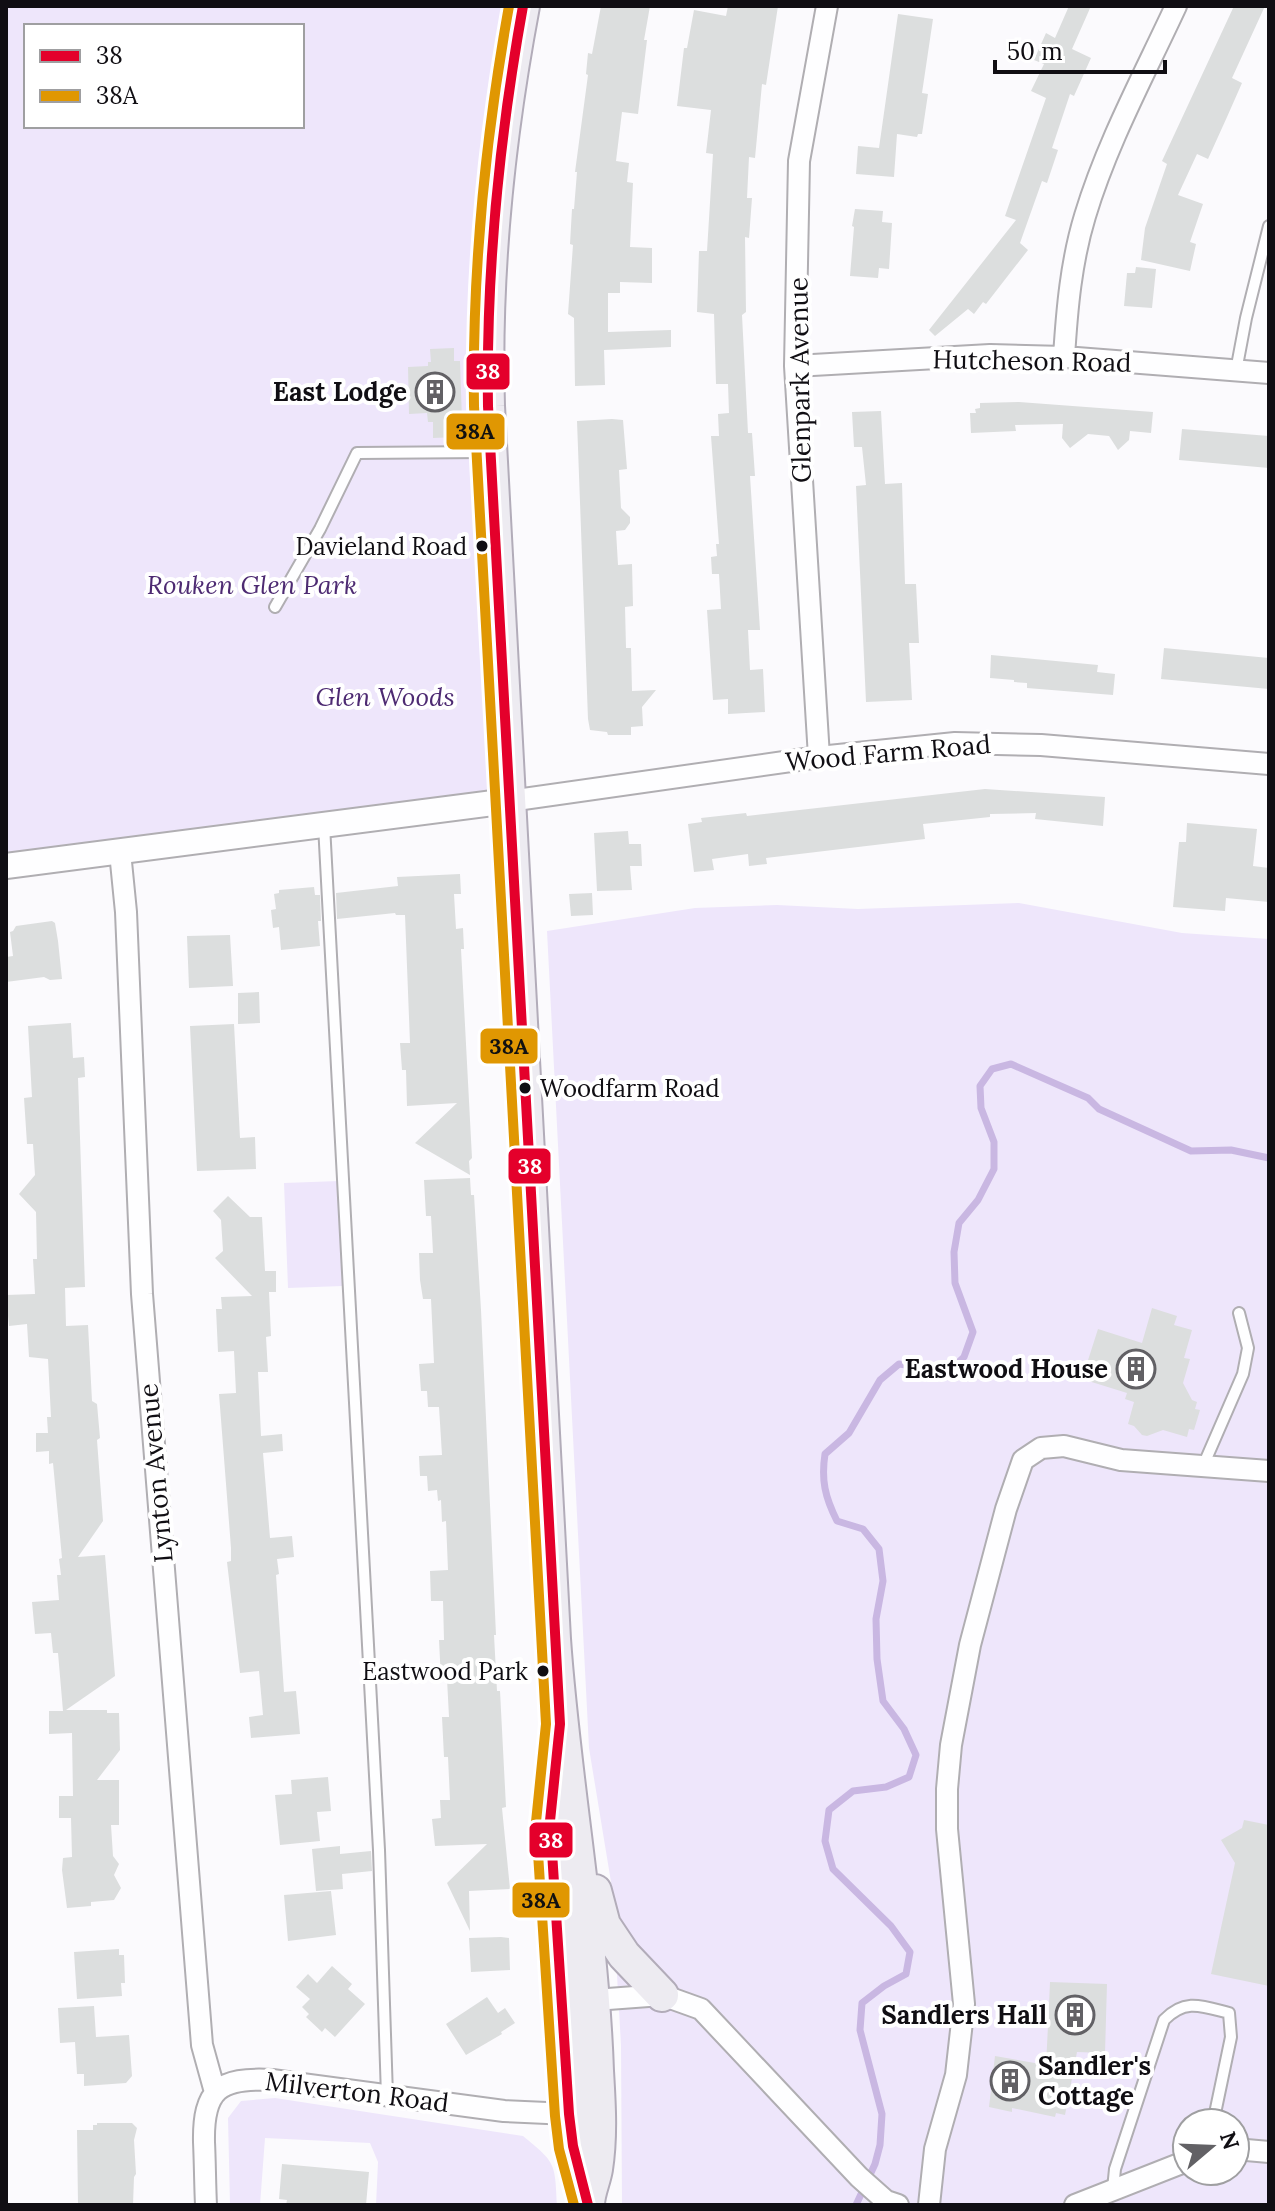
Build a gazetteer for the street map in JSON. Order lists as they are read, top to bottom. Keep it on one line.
{"streets":{"street":["Hutcheson Road","Glenpark Avenue","Wood Farm Road","Lynton Avenue","Milverton Road"]},"crossings":[["Hutcheson Road","Glenpark Avenue"],["Glenpark Avenue","Wood Farm Road"],["Lynton Avenue","Milverton Road"]],"parks":["Rouken Glen Park","Glen Woods"],"places":{"building":["East Lodge","Eastwood House","Sandlers Hall","Sandler's Cottage"],"other":["Davieland Road","Woodfarm Road","Eastwood Park"]},"lines":["transit line 38","transit line 38A"],"legend":["38","38A"],"scale_bar":"50 m","north":"right"}
